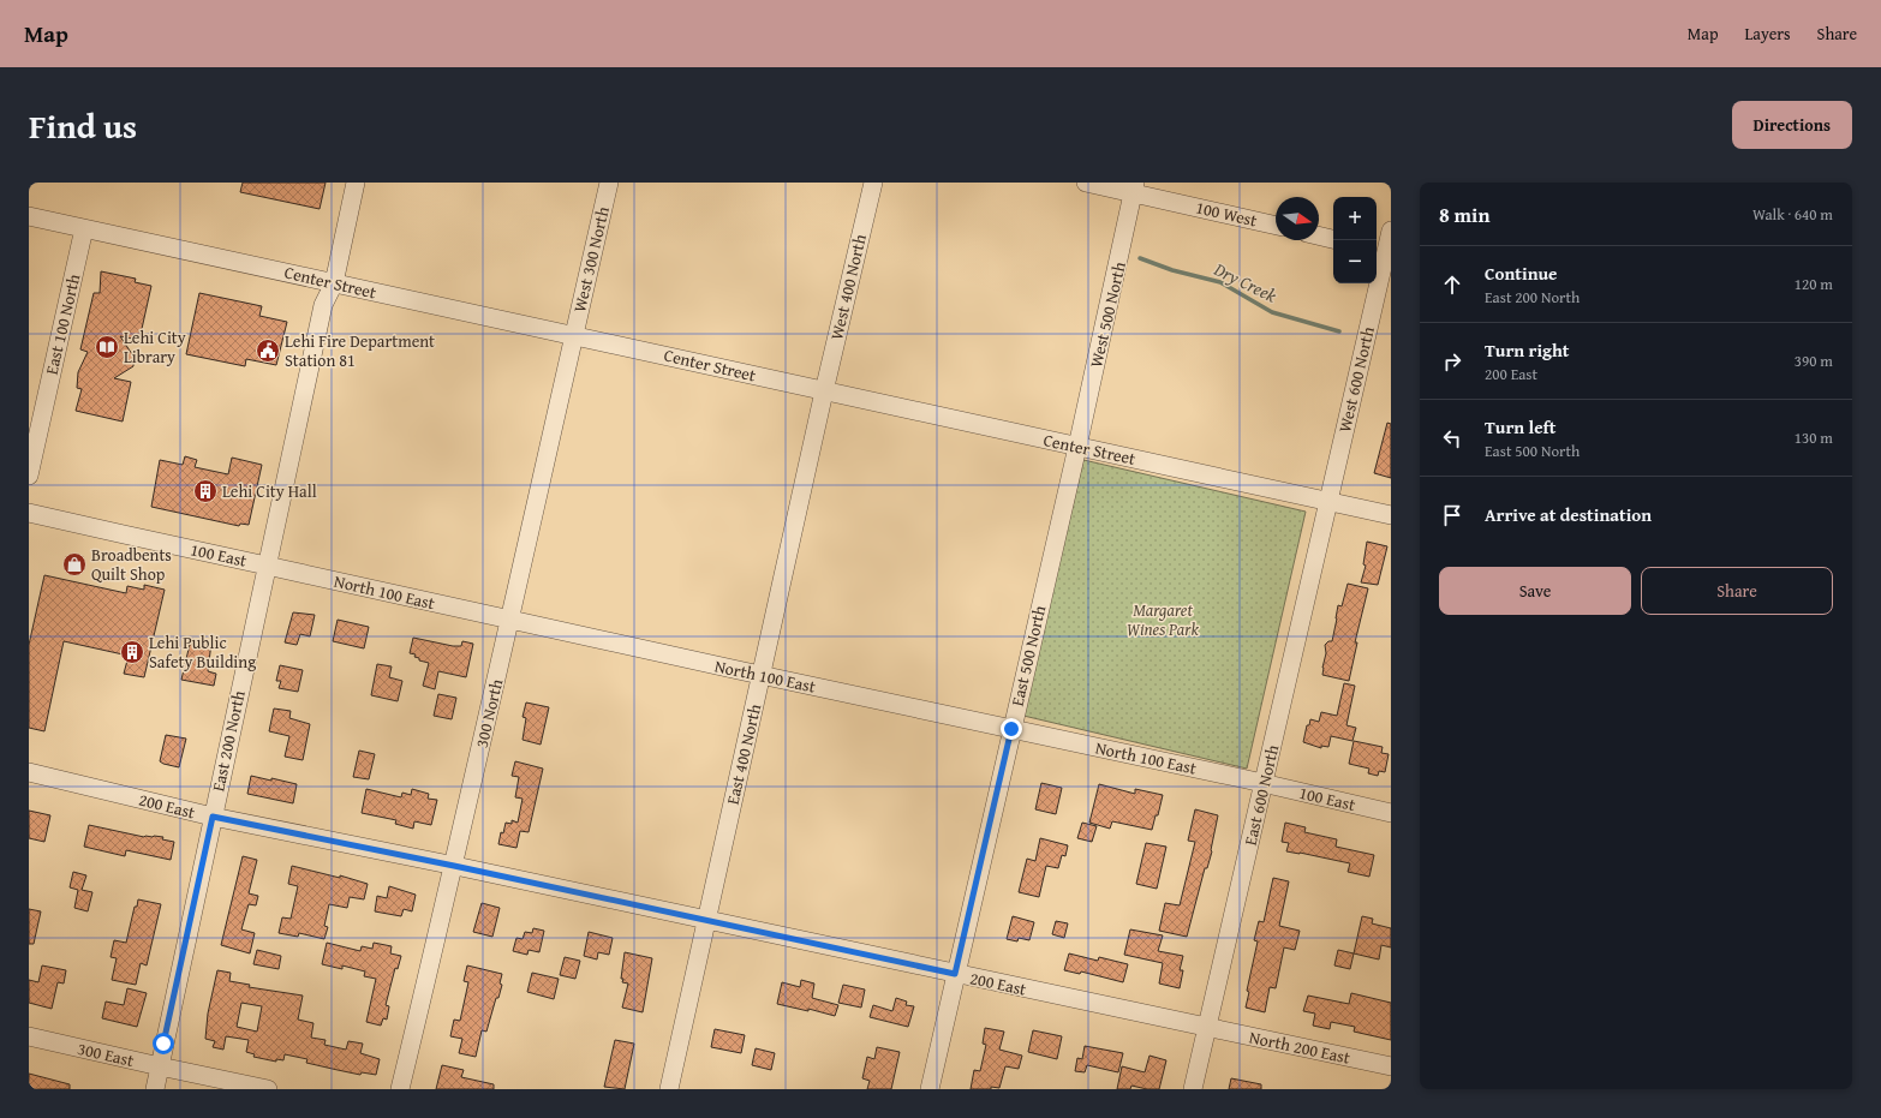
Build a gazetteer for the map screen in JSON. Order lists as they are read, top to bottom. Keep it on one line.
{"streets":{"street":["100 West","West 300 North","Center Street","West 400 North","West 500 North","East 100 North","West 600 North","100 East","North 100 East","East 500 North","300 North","East 200 North","East 400 North","East 600 North","200 East","North 200 East","300 East"]},"crossings":[["100 West","West 500 North"],["West 300 North","Center Street"],["West 300 North","300 North"],["Center Street","West 400 North"],["Center Street","West 500 North"],["Center Street","East 100 North"],["Center Street","West 600 North"],["Center Street","East 500 North"],["Center Street","300 North"],["Center Street","East 200 North"],["Center Street","East 400 North"],["Center Street","East 600 North"],["West 400 North","East 400 North"],["West 500 North","East 500 North"],["West 600 North","East 600 North"],["100 East","North 100 East"],["100 East","East 200 North"],["100 East","East 600 North"],["North 100 East","East 500 North"],["North 100 East","300 North"],["North 100 East","East 200 North"],["North 100 East","East 400 North"],["North 100 East","East 600 North"],["East 500 North","200 East"],["300 North","200 East"],["East 200 North","200 East"],["East 200 North","300 East"],["East 400 North","200 East"],["East 600 North","200 East"],["East 600 North","North 200 East"],["200 East","North 200 East"]],"water":["Dry Creek"],"parks":["Margaret Wines Park"],"places":{"library":["Lehi City Library"],"public building":["Lehi Fire Department Station 81"],"building":["Lehi City Hall","Lehi Public Safety Building"],"shop":["Broadbents Quilt Shop"]},"north":"right","page":{"header":"Map","nav":["Map","Layers","Share"],"title":"Find us","buttons":["Directions",["Save","Share"]],"heading":["8 min","Walk · 640 m"],"map_buttons":["+","−"],"list":[["Continue","East 200 North","120 m"],["Turn right","200 East","390 m"],["Turn left","East 500 North","130 m"],"Arrive at destination"]}}
